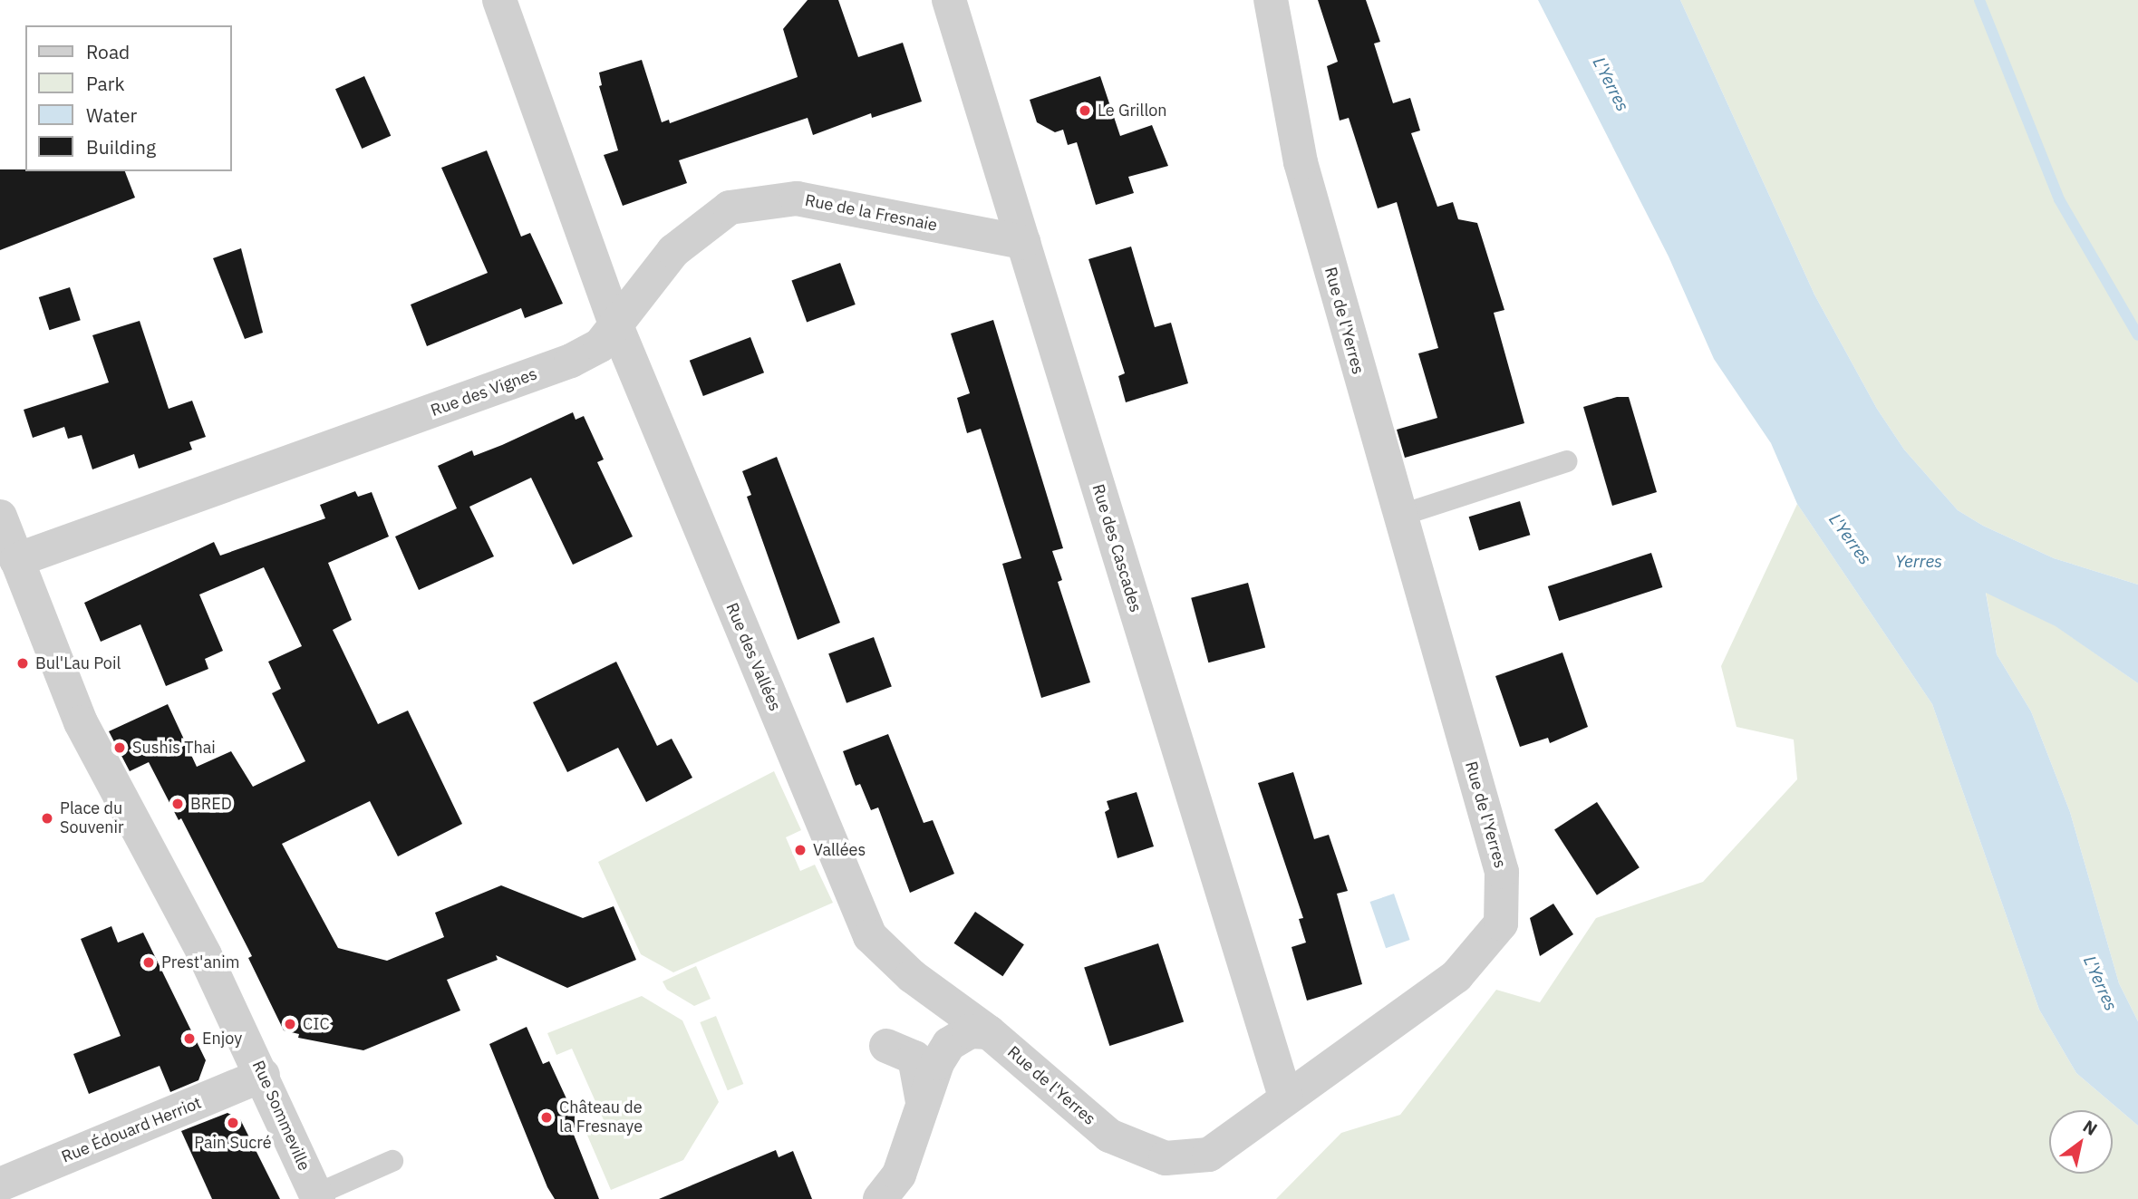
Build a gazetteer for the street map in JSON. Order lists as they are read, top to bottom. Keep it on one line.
{"streets":{"street":["Rue de la Fresnaie","Rue de l'Yerres","Rue des Vignes","Rue des Cascades","Rue des Vallées","Rue Sommeville","Rue Édouard Herriot"]},"crossings":[["Rue de la Fresnaie","Rue des Vignes"],["Rue de la Fresnaie","Rue des Cascades"],["Rue de la Fresnaie","Rue des Vallées"],["Rue de l'Yerres","Rue des Cascades"],["Rue de l'Yerres","Rue des Vallées"],["Rue des Vignes","Rue des Vallées"],["Rue des Vignes","Rue Sommeville"],["Rue Sommeville","Rue Édouard Herriot"]],"water":["L'Yerres","Yerres"],"places":["Le Grillon","Bul'Lau Poil","Sushis Thai","BRED","Place du Souvenir","Vallées","Prest'anim","CIC","Enjoy","Château de la Fresnaye","Pain Sucré"],"legend":["Road","Park","Water","Building"],"north":"top right"}
